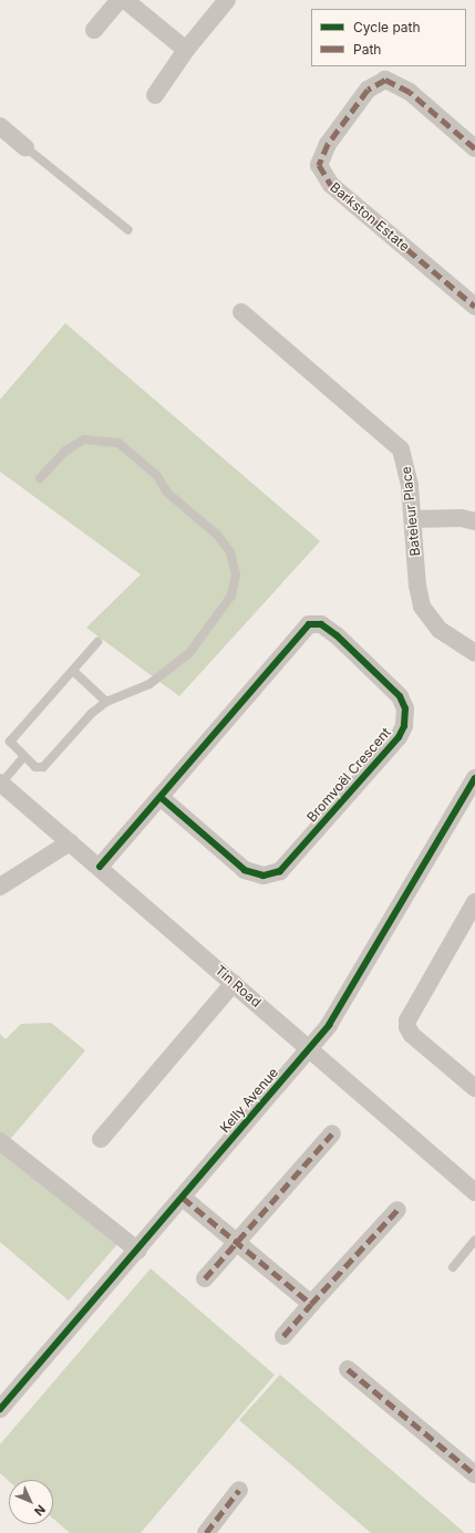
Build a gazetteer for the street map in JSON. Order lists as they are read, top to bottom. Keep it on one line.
{"streets":{"street":["Barkston Estate","Bateleur Place","Bromvoël Crescent","Tin Road","Kelly Avenue"]},"crossings":[["Bromvoël Crescent","Tin Road"],["Tin Road","Kelly Avenue"]],"legend":["Cycle path","Path"],"north":"bottom right"}
